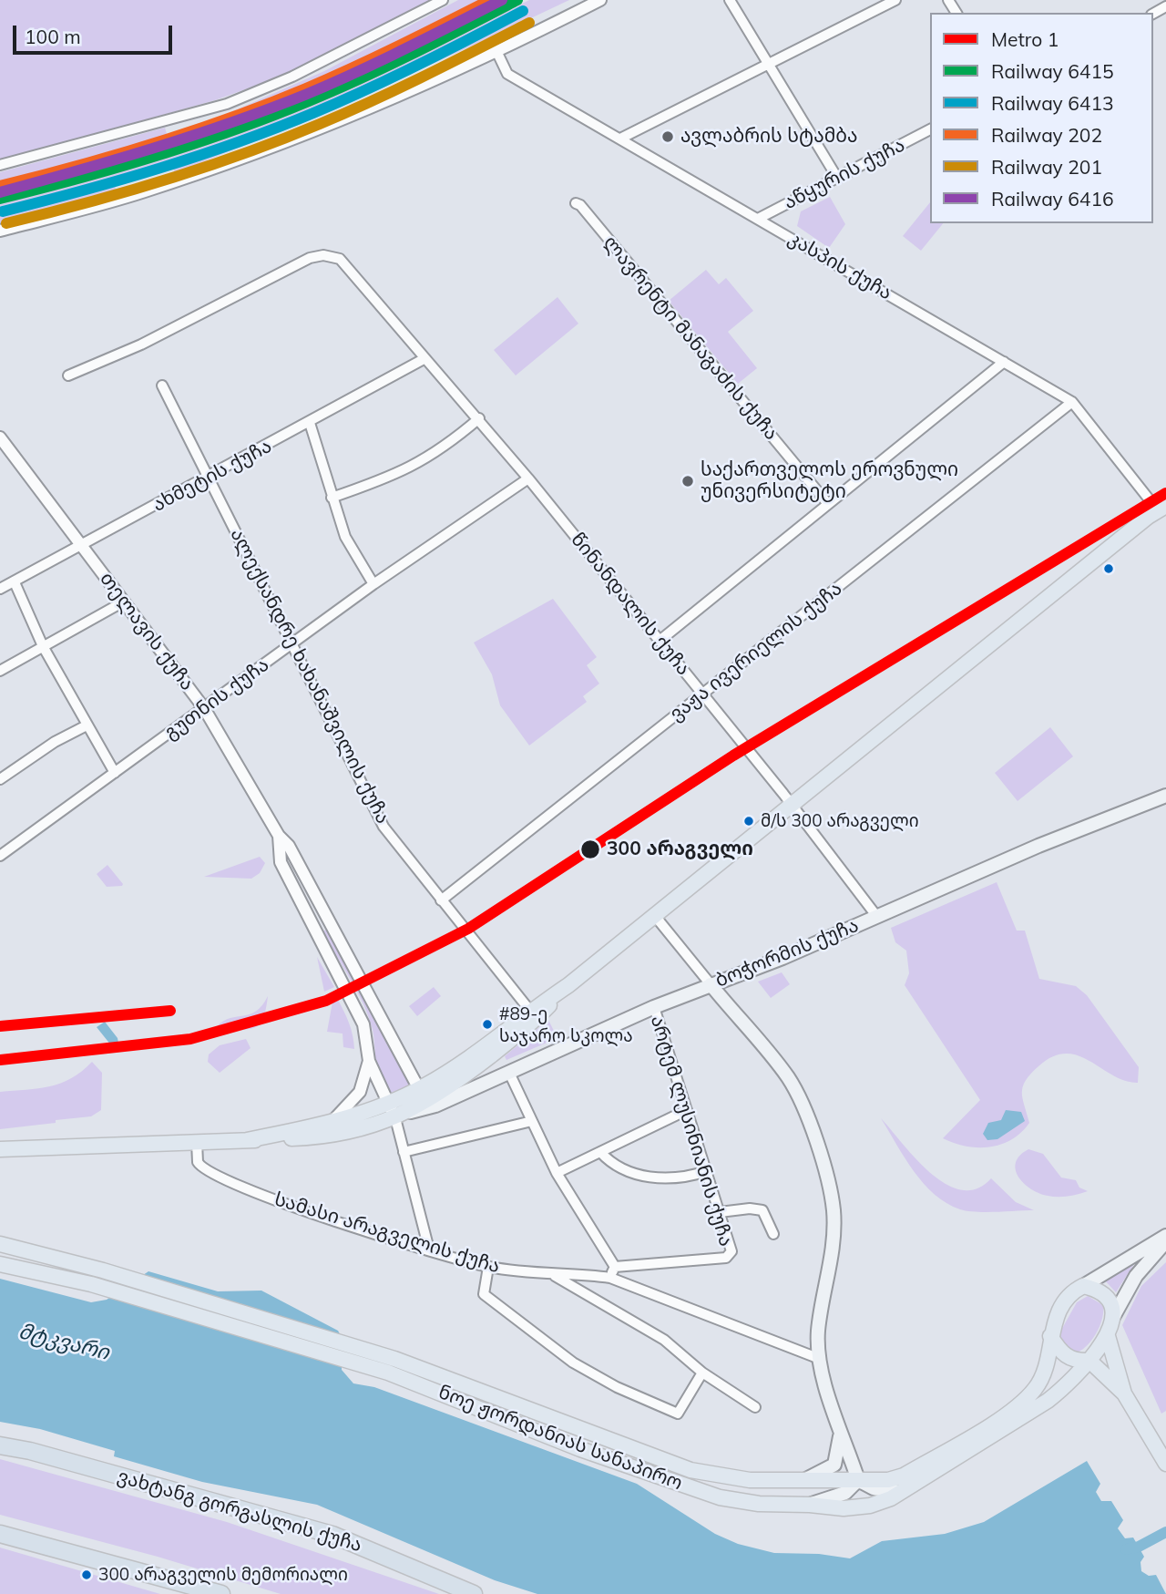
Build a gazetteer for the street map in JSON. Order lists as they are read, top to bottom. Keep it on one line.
{"streets":{"highway":["ვახტანგ გორგასლის ქუჩა"],"main road":["ბოჭორმის ქუჩა","ნოე ჟორდანიას სანაპირო"],"street":["აწყურის ქუჩა","კასპის ქუჩა","ლავრენტი მანაგაძის ქუჩა","ახმეტის ქუჩა","წინანდალის ქუჩა","თელავის ქუჩა","ვაჟა ივერიელის ქუჩა","ალექსანდრე ხახანაშვილის ქუჩა","გუთნის ქუჩა","არტემ ლუსინიანის ქუჩა","სამასი არაგველის ქუჩა"]},"crossings":[["აწყურის ქუჩა","კასპის ქუჩა"],["კასპის ქუჩა","ვაჟა ივერიელის ქუჩა"],["ახმეტის ქუჩა","წინანდალის ქუჩა"],["ახმეტის ქუჩა","თელავის ქუჩა"],["ახმეტის ქუჩა","ალექსანდრე ხახანაშვილის ქუჩა"],["წინანდალის ქუჩა","ვაჟა ივერიელის ქუჩა"],["წინანდალის ქუჩა","გუთნის ქუჩა"],["წინანდალის ქუჩა","ბოჭორმის ქუჩა"],["თელავის ქუჩა","გუთნის ქუჩა"],["ვაჟა ივერიელის ქუჩა","ალექსანდრე ხახანაშვილის ქუჩა"],["ალექსანდრე ხახანაშვილის ქუჩა","გუთნის ქუჩა"],["ბოჭორმის ქუჩა","არტემ ლუსინიანის ქუჩა"]],"water":["მტკვარი"],"places":["ავლაბრის სტამბა","საქართველოს ეროვნული უნივერსიტეტი","მ/ს 300 არაგველი","300 არაგველი","#89-ე საჯარო სკოლა","300 არაგველის მემორიალი"],"lines":["rail line 6415","rail line 202","rail line 6416","rail line 6413","rail line 201","metro line 1"],"legend":["Metro 1","Railway 6415","Railway 6413","Railway 202","Railway 201","Railway 6416"],"scale_bar":"100 m"}
